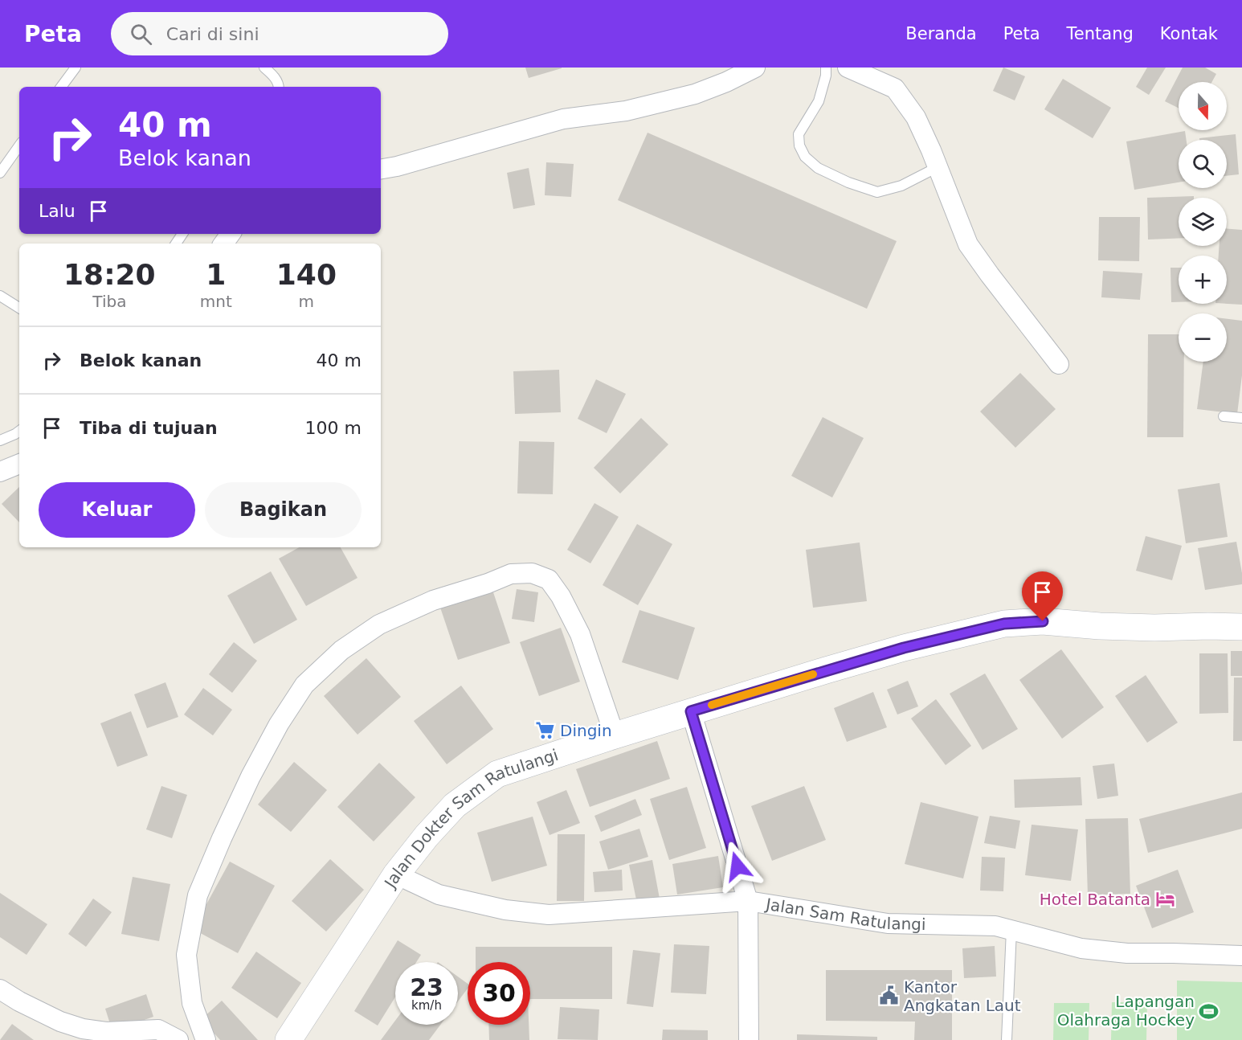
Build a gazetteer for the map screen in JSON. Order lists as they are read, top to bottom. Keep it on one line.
{"streets":{"street":["Jalan Dokter Sam Ratulangi","Jalan Sam Ratulangi"]},"crossings":[["Jalan Dokter Sam Ratulangi","Jalan Sam Ratulangi"]],"places":{"supermarket":["Dingin"],"hotel":["Hotel Batanta"],"public building":["Kantor Angkatan Laut"],"sports":["Lapangan Olahraga Hockey"]},"north":"bottom","page":{"header":"Peta","search":"Cari di sini","nav":["Beranda","Peta","Tentang","Kontak"],"map_buttons":["+","−"],"turn":["40 m","Belok kanan"],"then":"Lalu","eta":["18:20","Tiba","1","mnt","140","m"],"list":[{"name":"Belok kanan","value":"40 m"},{"name":"Tiba di tujuan","value":"100 m"}],"buttons":["Keluar","Bagikan"],"speed":"23 km/h","limit":"30"}}
